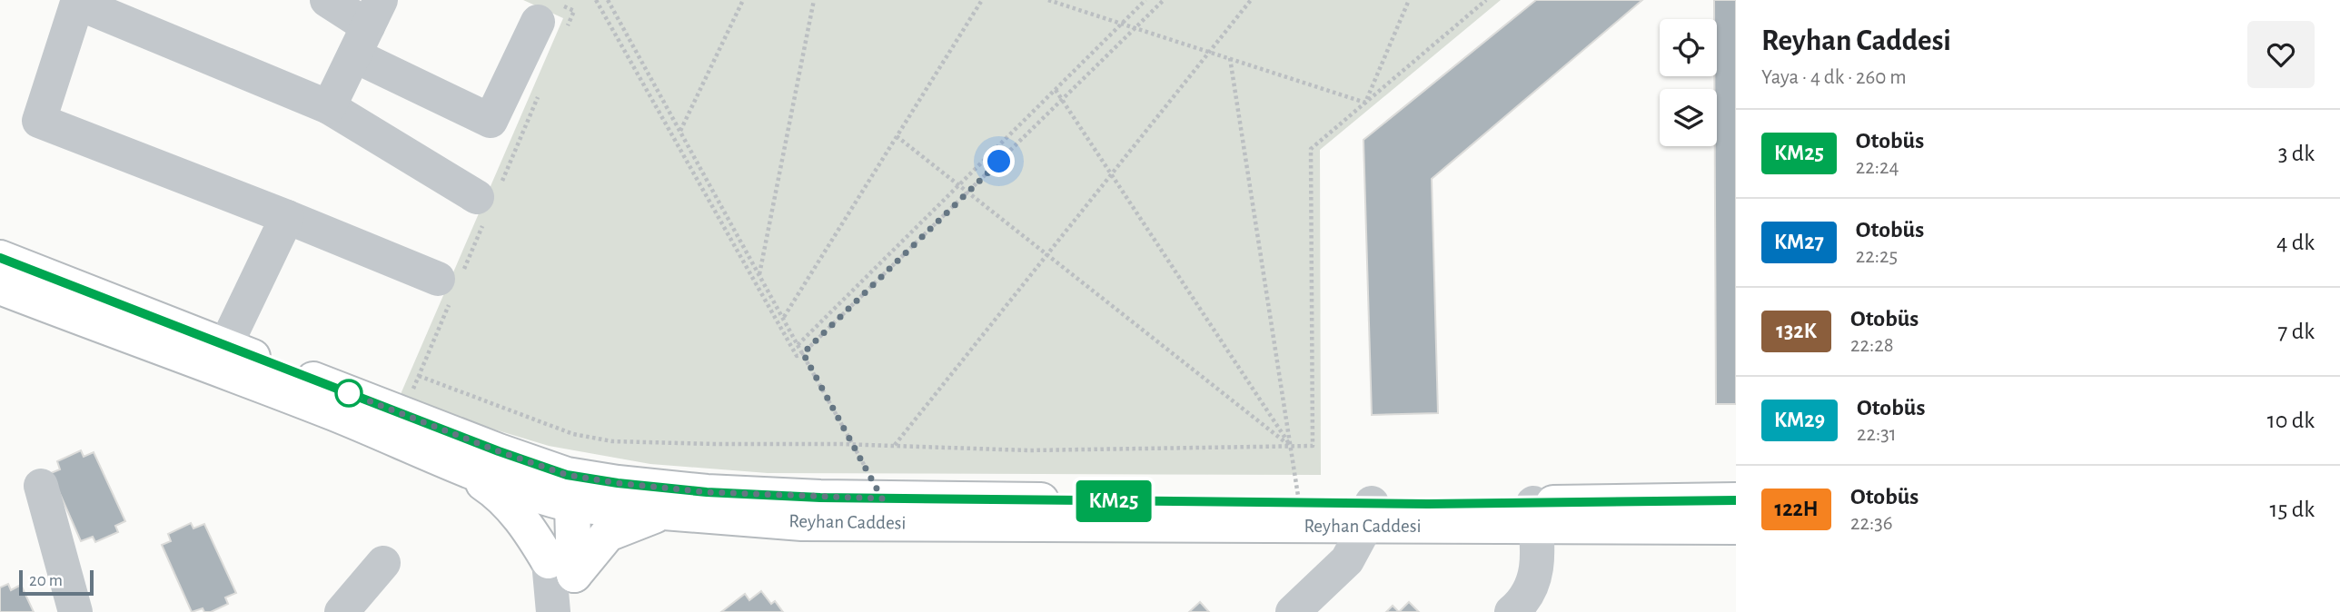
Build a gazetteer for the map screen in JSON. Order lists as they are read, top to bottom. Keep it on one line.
{"streets":{"main road":["Reyhan Caddesi"]},"lines":["bus line KM25"],"scale_bar":"20 m","page":{"on_map":"KM25","heading":["Reyhan Caddesi","Yaya · 4 dk · 260 m"],"list":[{"mark":"KM25","name":"Otobüs","note":"22:24","value":"3 dk"},{"mark":"KM27","name":"Otobüs","note":"22:25","value":"4 dk"},{"mark":"132K","name":"Otobüs","note":"22:28","value":"7 dk"},{"mark":"KM29","name":"Otobüs","note":"22:31","value":"10 dk"},{"mark":"122H","name":"Otobüs","note":"22:36","value":"15 dk"}],"scale":"20 m"}}
